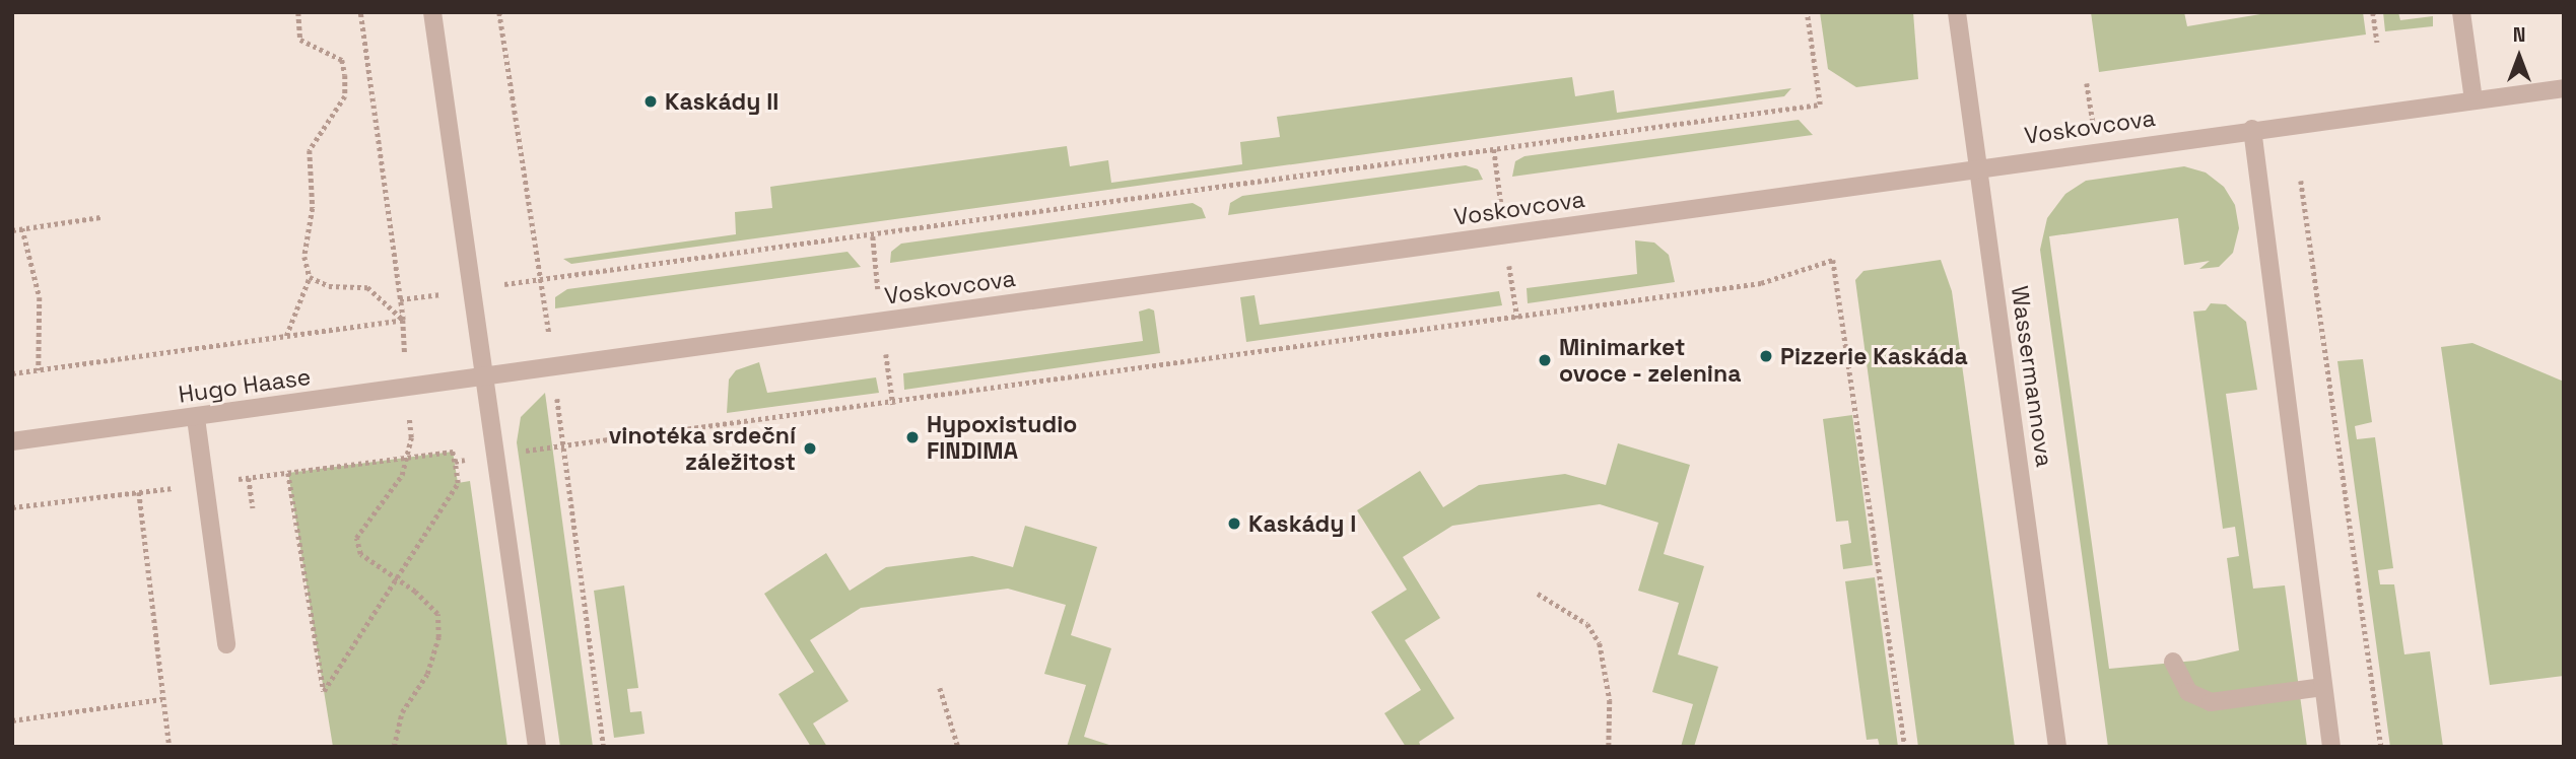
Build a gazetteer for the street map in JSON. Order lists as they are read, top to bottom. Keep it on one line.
{"streets":{"street":["Voskovcova","Wassermannova","Hugo Haase"]},"crossings":[["Voskovcova","Wassermannova"],["Voskovcova","Hugo Haase"]],"places":["Kaskády II","Pizzerie Kaskáda","Minimarket ovoce - zelenina","Hypoxistudio FINDIMA","vinotéka srdeční záležitost","Kaskády I"],"north":"top"}
